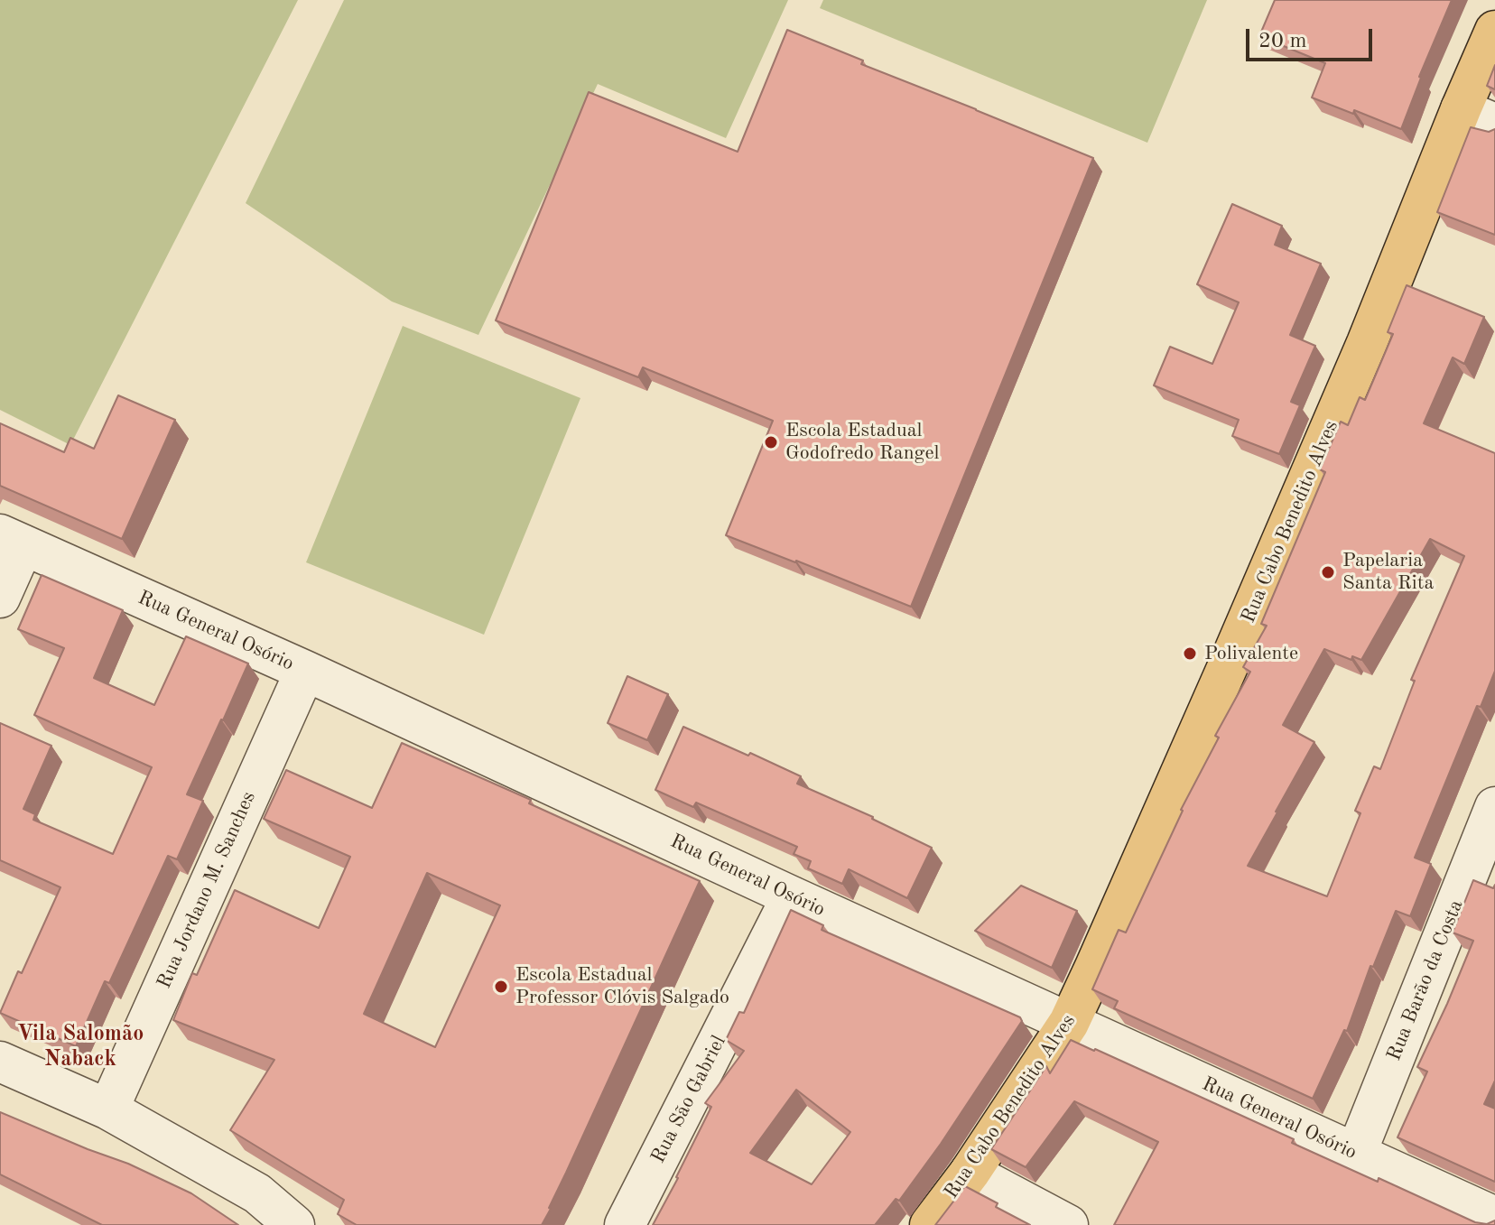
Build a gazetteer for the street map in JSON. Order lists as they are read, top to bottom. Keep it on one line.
{"streets":{"main road":["Rua Cabo Benedito Alves"],"street":["Rua General Osório","Rua Jordano M. Sanches","Rua Barão da Costa","Rua São Gabriel"]},"crossings":[["Rua Cabo Benedito Alves","Rua General Osório"],["Rua General Osório","Rua Jordano M. Sanches"],["Rua General Osório","Rua Barão da Costa"],["Rua General Osório","Rua São Gabriel"]],"districts":["Vila Salomão Naback"],"places":["Escola Estadual Godofredo Rangel","Papelaria Santa Rita","Polivalente","Escola Estadual Professor Clóvis Salgado"],"scale_bar":"20 m"}
